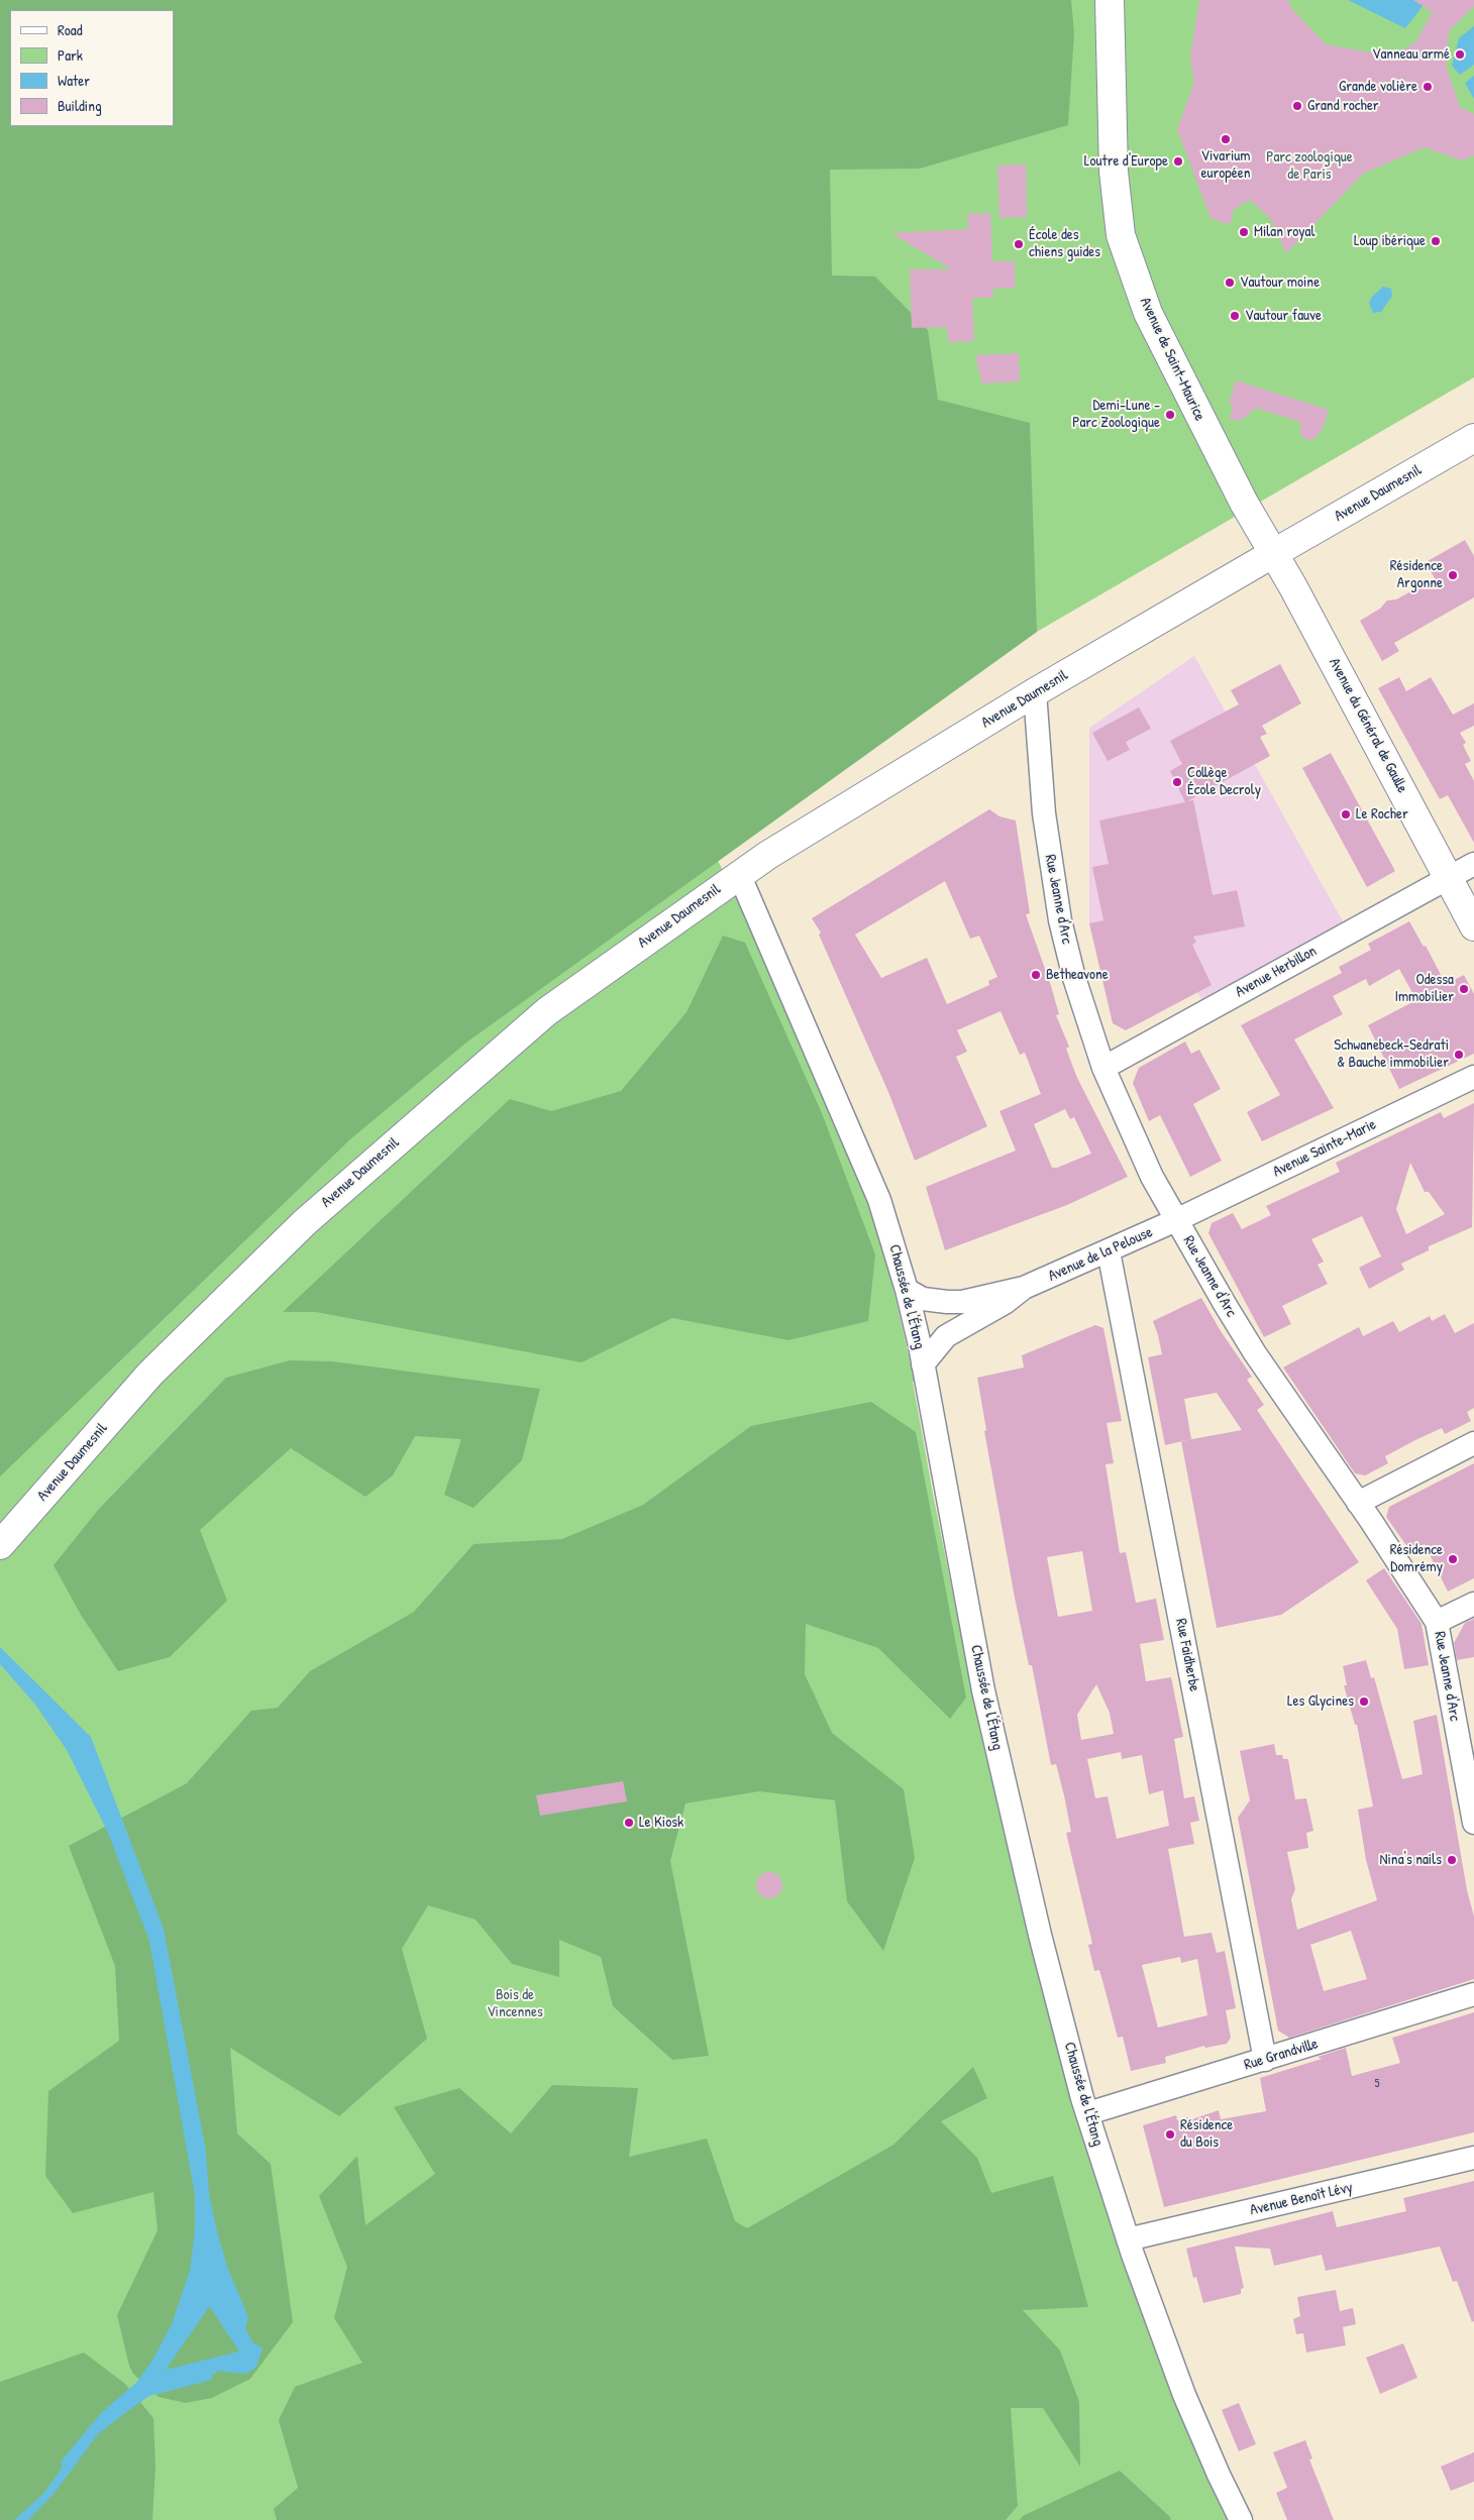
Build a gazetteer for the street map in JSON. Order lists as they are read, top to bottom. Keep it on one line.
{"streets":{"street":["Avenue de Saint-Maurice","Avenue Daumesnil","Avenue du Général de Gaulle","Rue Jeanne d'Arc","Avenue Herbillon","Avenue Sainte-Marie","Avenue de la Pelouse","Chaussée de l'Étang","Rue Faidherbe","Rue Grandville","Avenue Benoît Lévy"]},"crossings":[["Avenue de Saint-Maurice","Avenue Daumesnil"],["Avenue de Saint-Maurice","Avenue du Général de Gaulle"],["Avenue Daumesnil","Avenue du Général de Gaulle"],["Avenue Daumesnil","Rue Jeanne d'Arc"],["Avenue Daumesnil","Chaussée de l'Étang"],["Avenue du Général de Gaulle","Avenue Herbillon"],["Rue Jeanne d'Arc","Avenue Herbillon"],["Rue Jeanne d'Arc","Avenue Sainte-Marie"],["Rue Jeanne d'Arc","Avenue de la Pelouse"],["Avenue Sainte-Marie","Avenue de la Pelouse"],["Avenue de la Pelouse","Chaussée de l'Étang"],["Avenue de la Pelouse","Rue Faidherbe"],["Chaussée de l'Étang","Rue Grandville"],["Chaussée de l'Étang","Avenue Benoît Lévy"],["Rue Faidherbe","Rue Grandville"]],"parks":["Parc zoologique de Paris","Bois de Vincennes"],"places":["Vanneau armé","Grande volière","Grand rocher","Vivarium européen","Loutre d'Europe","Milan royal","Loup ibérique","École des chiens guides","Vautour moine","Vautour fauve","Demi-Lune - Parc Zoologique","Résidence Argonne","Collège École Decroly","Le Rocher","Betheavone","Odessa Immobilier","Schwanebeck-Sedrati & Bauche immobilier","Résidence Domrémy","Les Glycines","Le Kiosk","Nina's nails","Résidence du Bois"],"house_numbers":["5"],"legend":["Road","Park","Water","Building"]}
